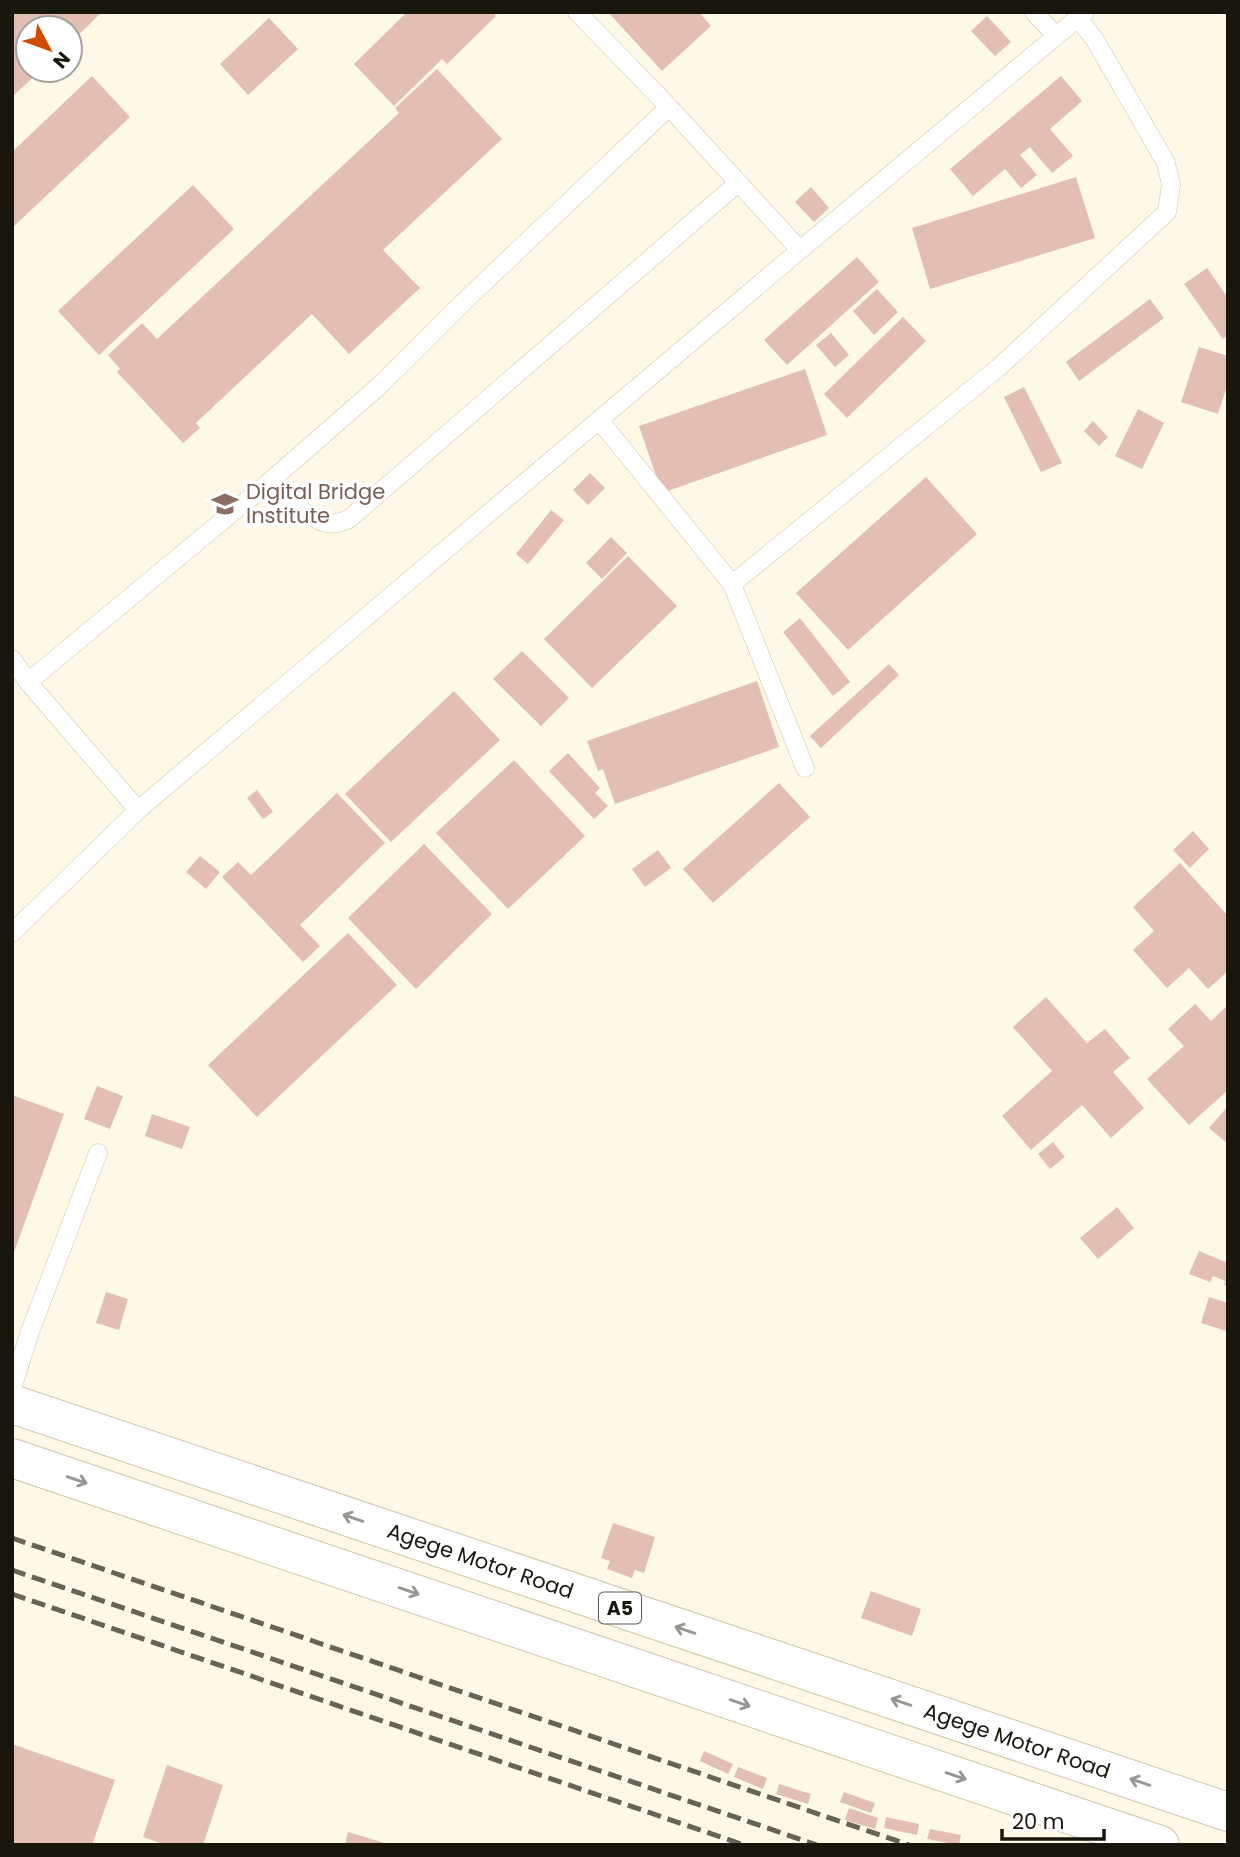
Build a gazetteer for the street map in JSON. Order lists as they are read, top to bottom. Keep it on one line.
{"streets":{"highway":["Agege Motor Road","A5"]},"places":{"school or university":["Digital Bridge Institute"]},"scale_bar":"20 m","north":"bottom right"}
